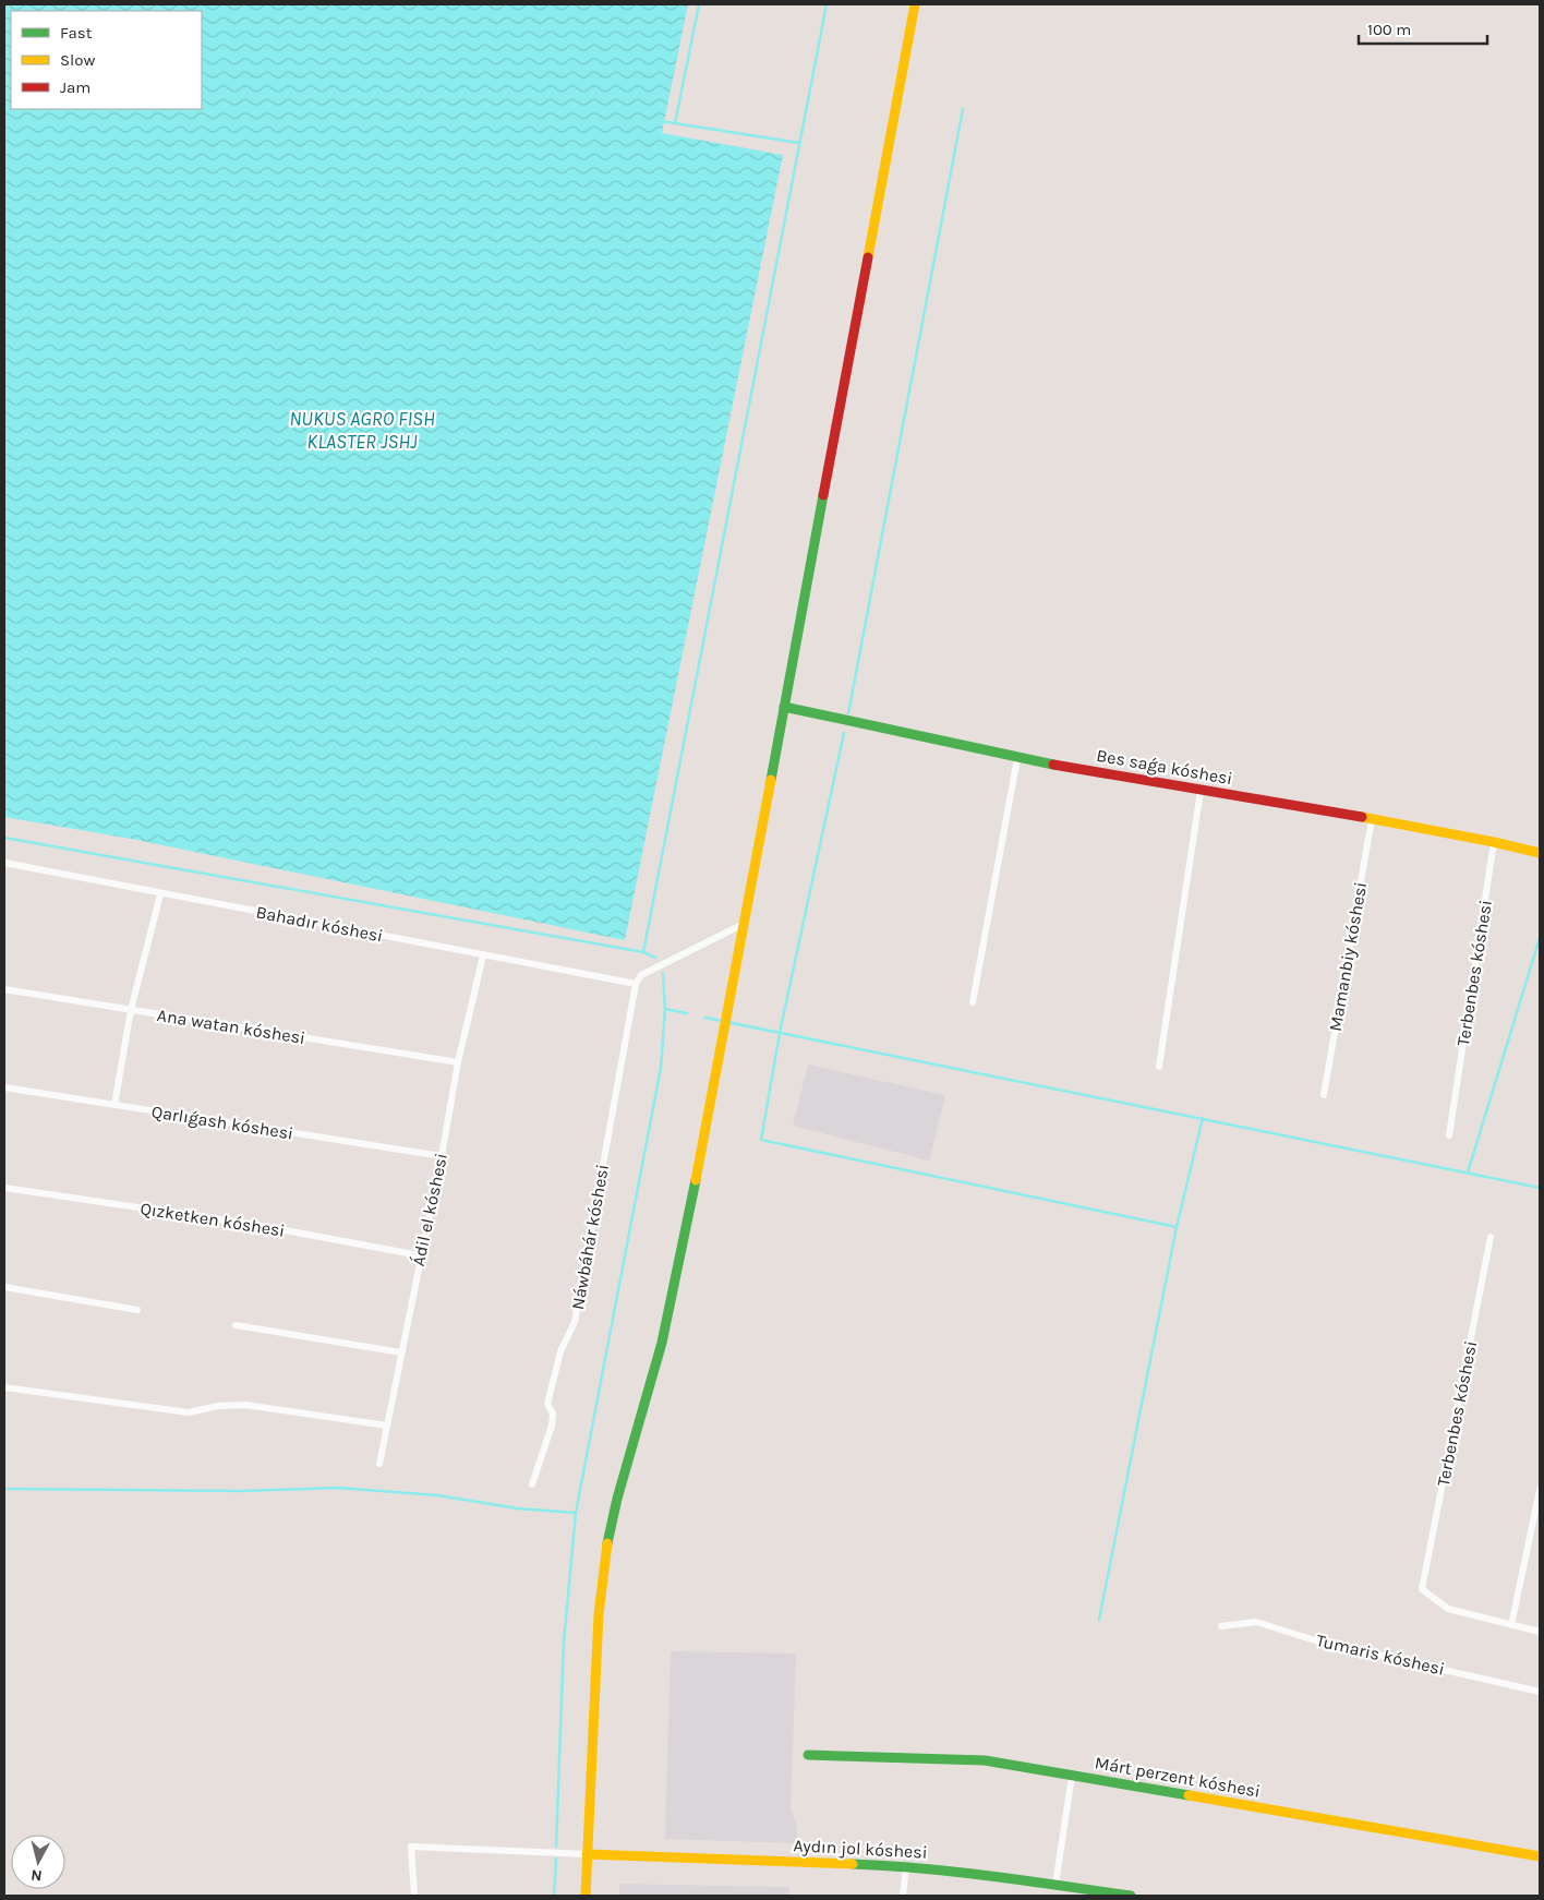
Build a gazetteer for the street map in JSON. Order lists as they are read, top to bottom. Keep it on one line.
{"streets":{"street":["Bes saǵa kóshesi","Bahadır kóshesi","Mamanbiy kóshesi","Terbenbes kóshesi","Ana watan kóshesi","Qarlıǵash kóshesi","Ádil el kóshesi","Qızketken kóshesi","Náwbáhár kóshesi","Tumaris kóshesi","Márt perzent kóshesi","Aydın jol kóshesi"]},"crossings":[["Bes saǵa kóshesi","Mamanbiy kóshesi"],["Bes saǵa kóshesi","Terbenbes kóshesi"],["Bahadır kóshesi","Ádil el kóshesi"],["Bahadır kóshesi","Náwbáhár kóshesi"],["Ana watan kóshesi","Ádil el kóshesi"],["Qarlıǵash kóshesi","Ádil el kóshesi"],["Ádil el kóshesi","Qızketken kóshesi"]],"water":["NUKUS AGRO FISH KLASTER JSHJ"],"legend":["Fast","Slow","Jam"],"scale_bar":"100 m","north":"bottom"}
